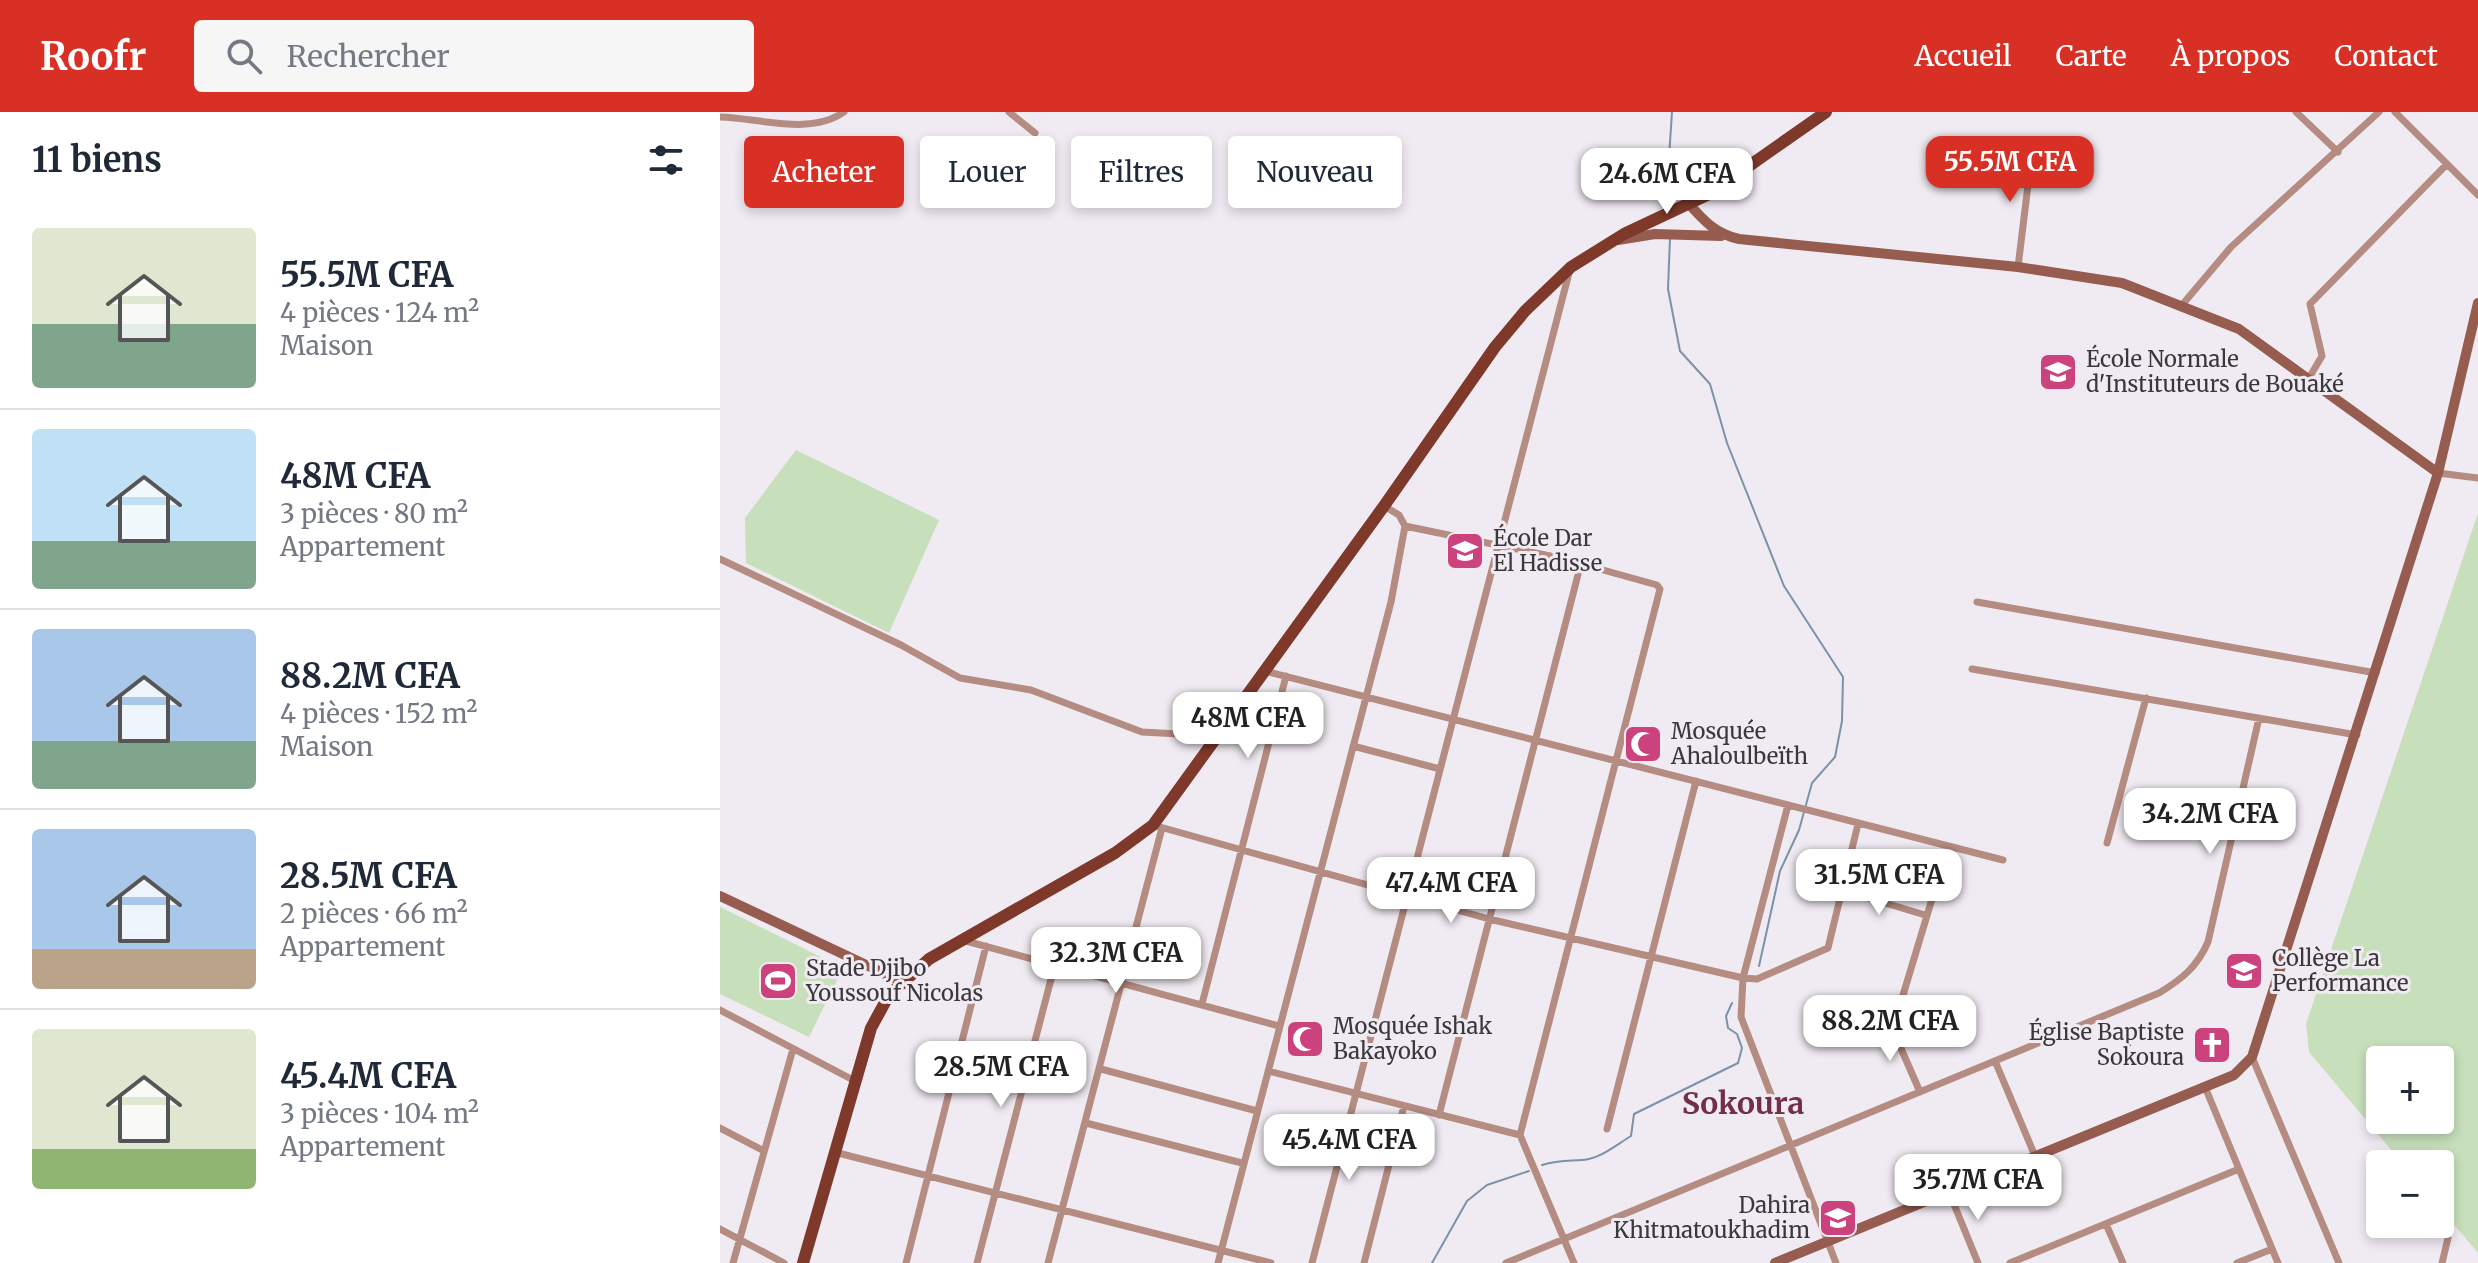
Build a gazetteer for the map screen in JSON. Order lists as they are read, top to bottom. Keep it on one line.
{"districts":["Sokoura"],"places":{"school or university":["École Normale d'Instituteurs de Bouaké","École Dar El Hadisse","Collège La Performance","Dahira Khitmatoukhadim"],"mosque":["Mosquée Ahaloulbeïth","Mosquée Ishak Bakayoko"],"sports":["Stade Djibo Youssouf Nicolas"],"church":["Église Baptiste Sokoura"]},"page":{"header":"Roofr","search":"Rechercher","nav":["Accueil","Carte","À propos","Contact"],"heading":"11 biens","price":["55.5M CFA","24.6M CFA","48M CFA","34.2M CFA","31.5M CFA","47.4M CFA","32.3M CFA","88.2M CFA","28.5M CFA","45.4M CFA","35.7M CFA"],"chip":["Acheter","Louer","Filtres","Nouveau"],"list":[{"name":"55.5M CFA","note":"4 pièces · 124 m² · Maison"},{"name":"48M CFA","note":"3 pièces · 80 m² · Appartement"},{"name":"88.2M CFA","note":"4 pièces · 152 m² · Maison"},{"name":"28.5M CFA","note":"2 pièces · 66 m² · Appartement"},{"name":"45.4M CFA","note":"3 pièces · 104 m² · Appartement"}],"map_buttons":["+","−"]}}
